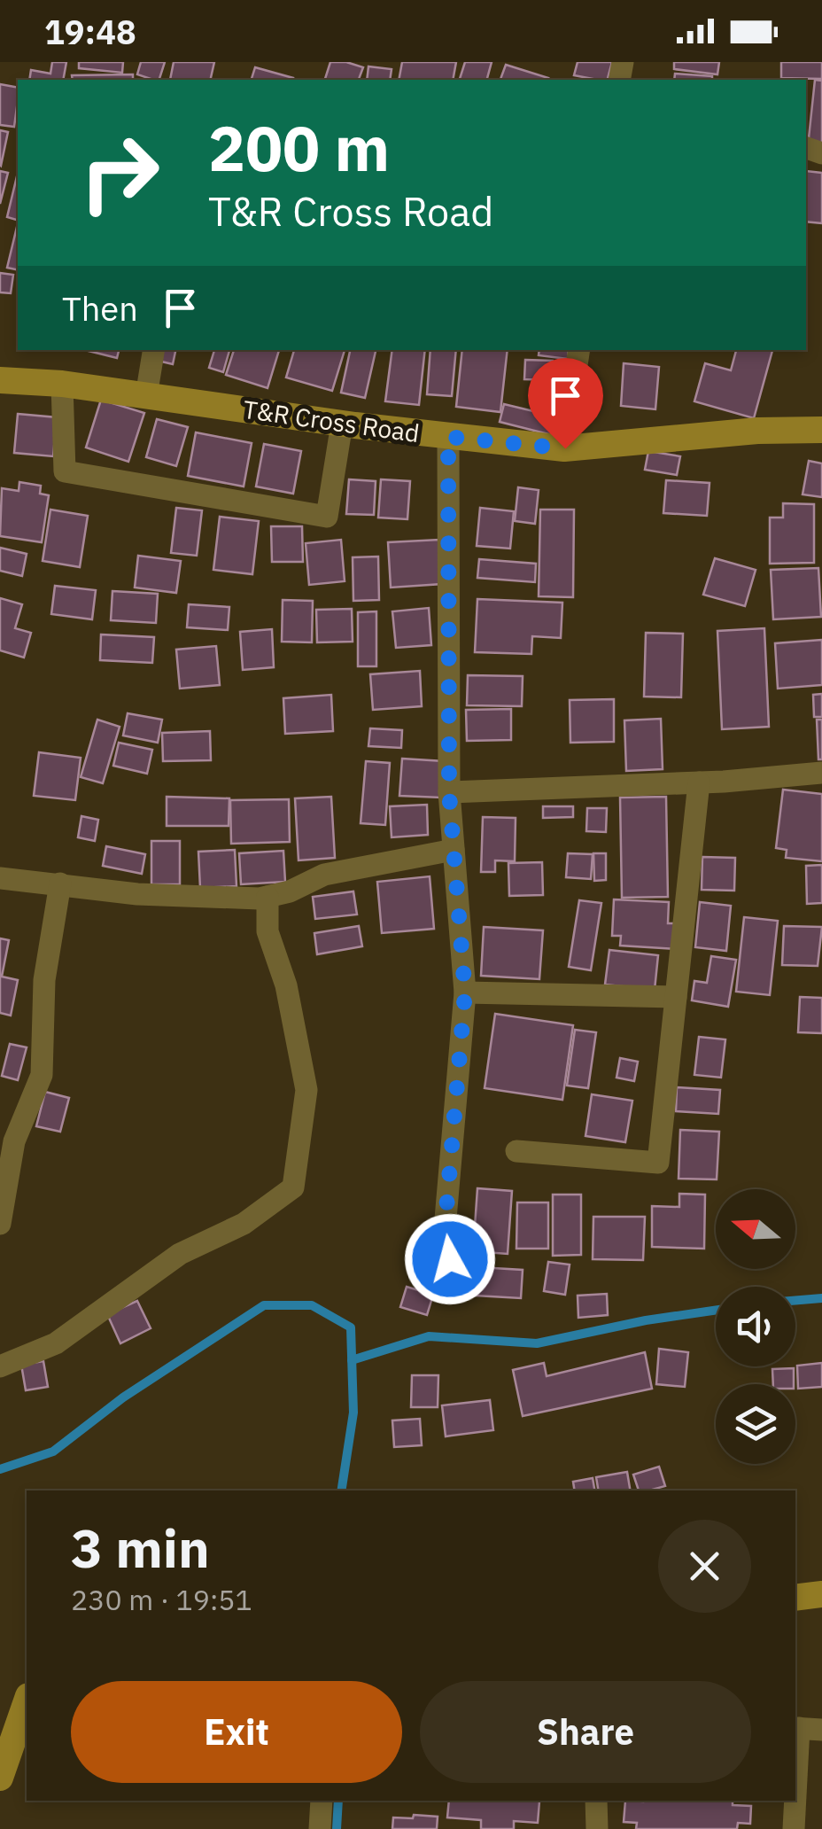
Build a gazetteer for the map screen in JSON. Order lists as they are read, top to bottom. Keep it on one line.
{"streets":{"street":["T&R Cross Road"]},"north":"left","page":{"status":"19:48","turn":["200 m","T&R Cross Road"],"then":"Then","heading":["3 min","230 m · 19:51"],"buttons":["Exit","Share"]}}
